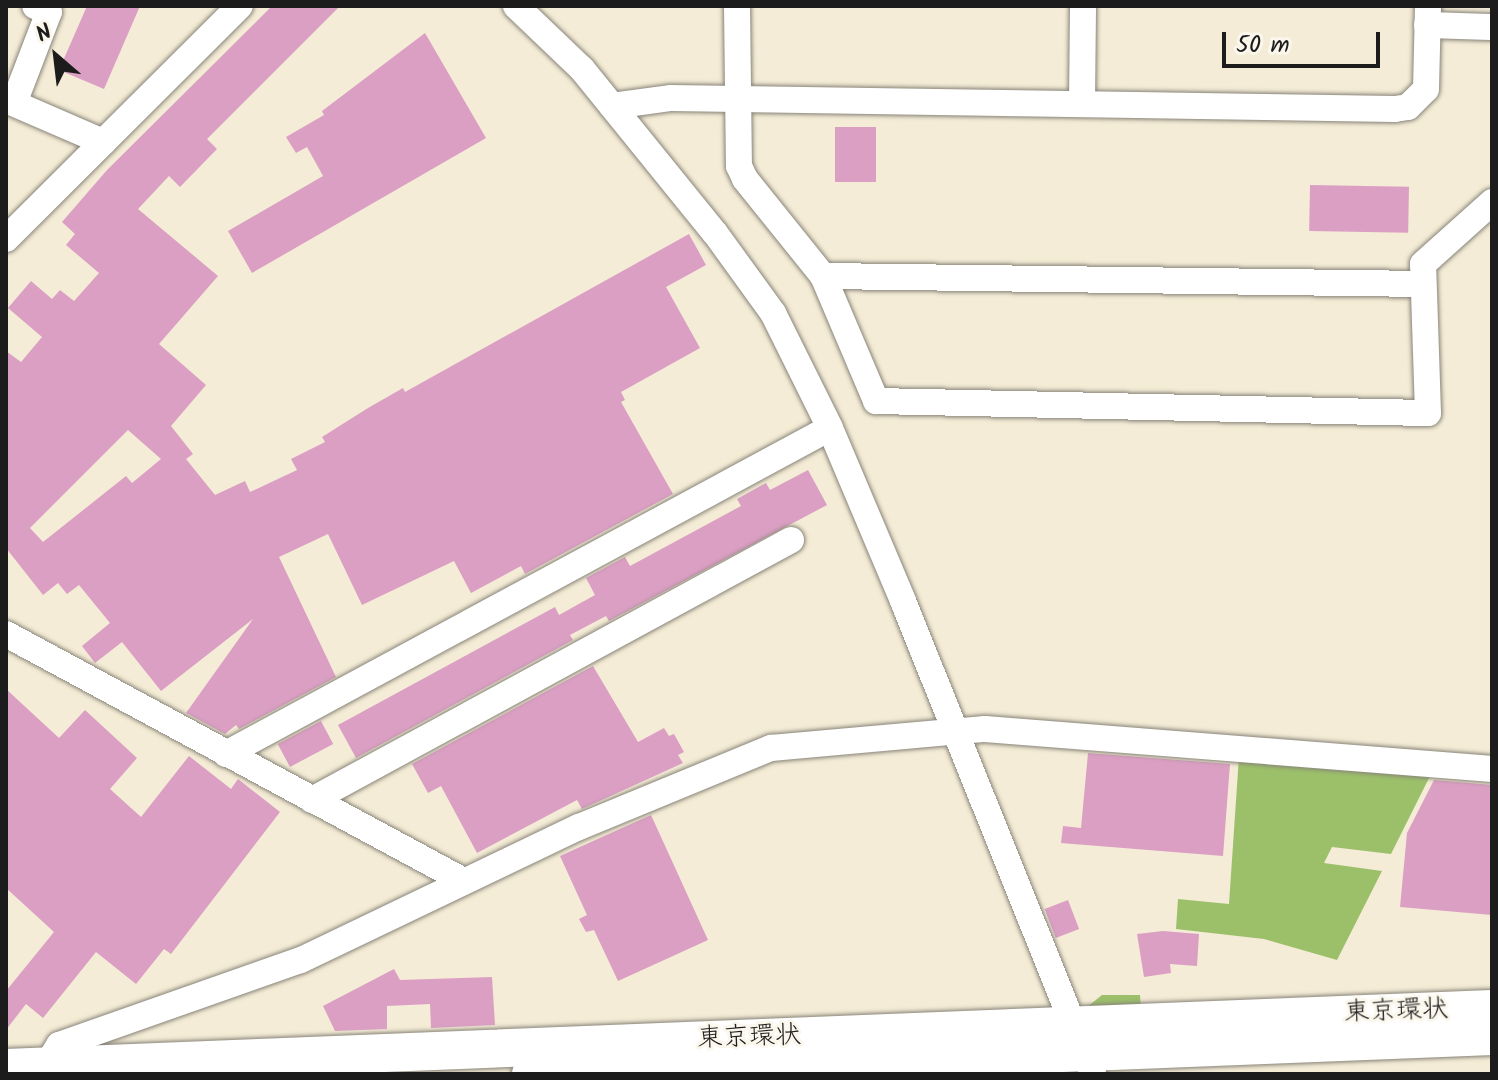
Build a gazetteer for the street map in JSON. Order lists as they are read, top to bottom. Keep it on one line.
{"streets":{"highway":["東京環状"]},"scale_bar":"50 m","north":"top left"}
